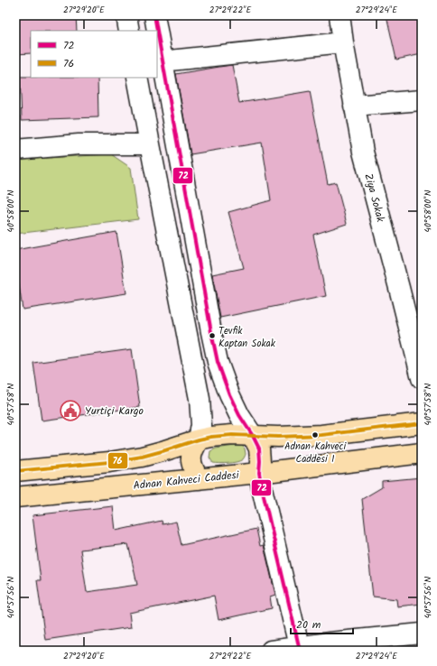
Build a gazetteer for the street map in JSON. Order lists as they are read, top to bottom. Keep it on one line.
{"streets":{"main road":["Adnan Kahveci Caddesi"],"street":["Ziya Sokak"]},"places":{"other":["Tevfik Kaptan Sokak","Adnan Kahveci Caddesi 1"],"public building":["Yurtiçi Kargo"]},"lines":["transit line 72","transit line 76"],"legend":["72","76"],"scale_bar":"20 m","coordinates":["27°29'20\"E","27°29'22\"E","27°29'24\"E","40°58'00\"N","40°57'58\"N","40°57'56\"N"]}
